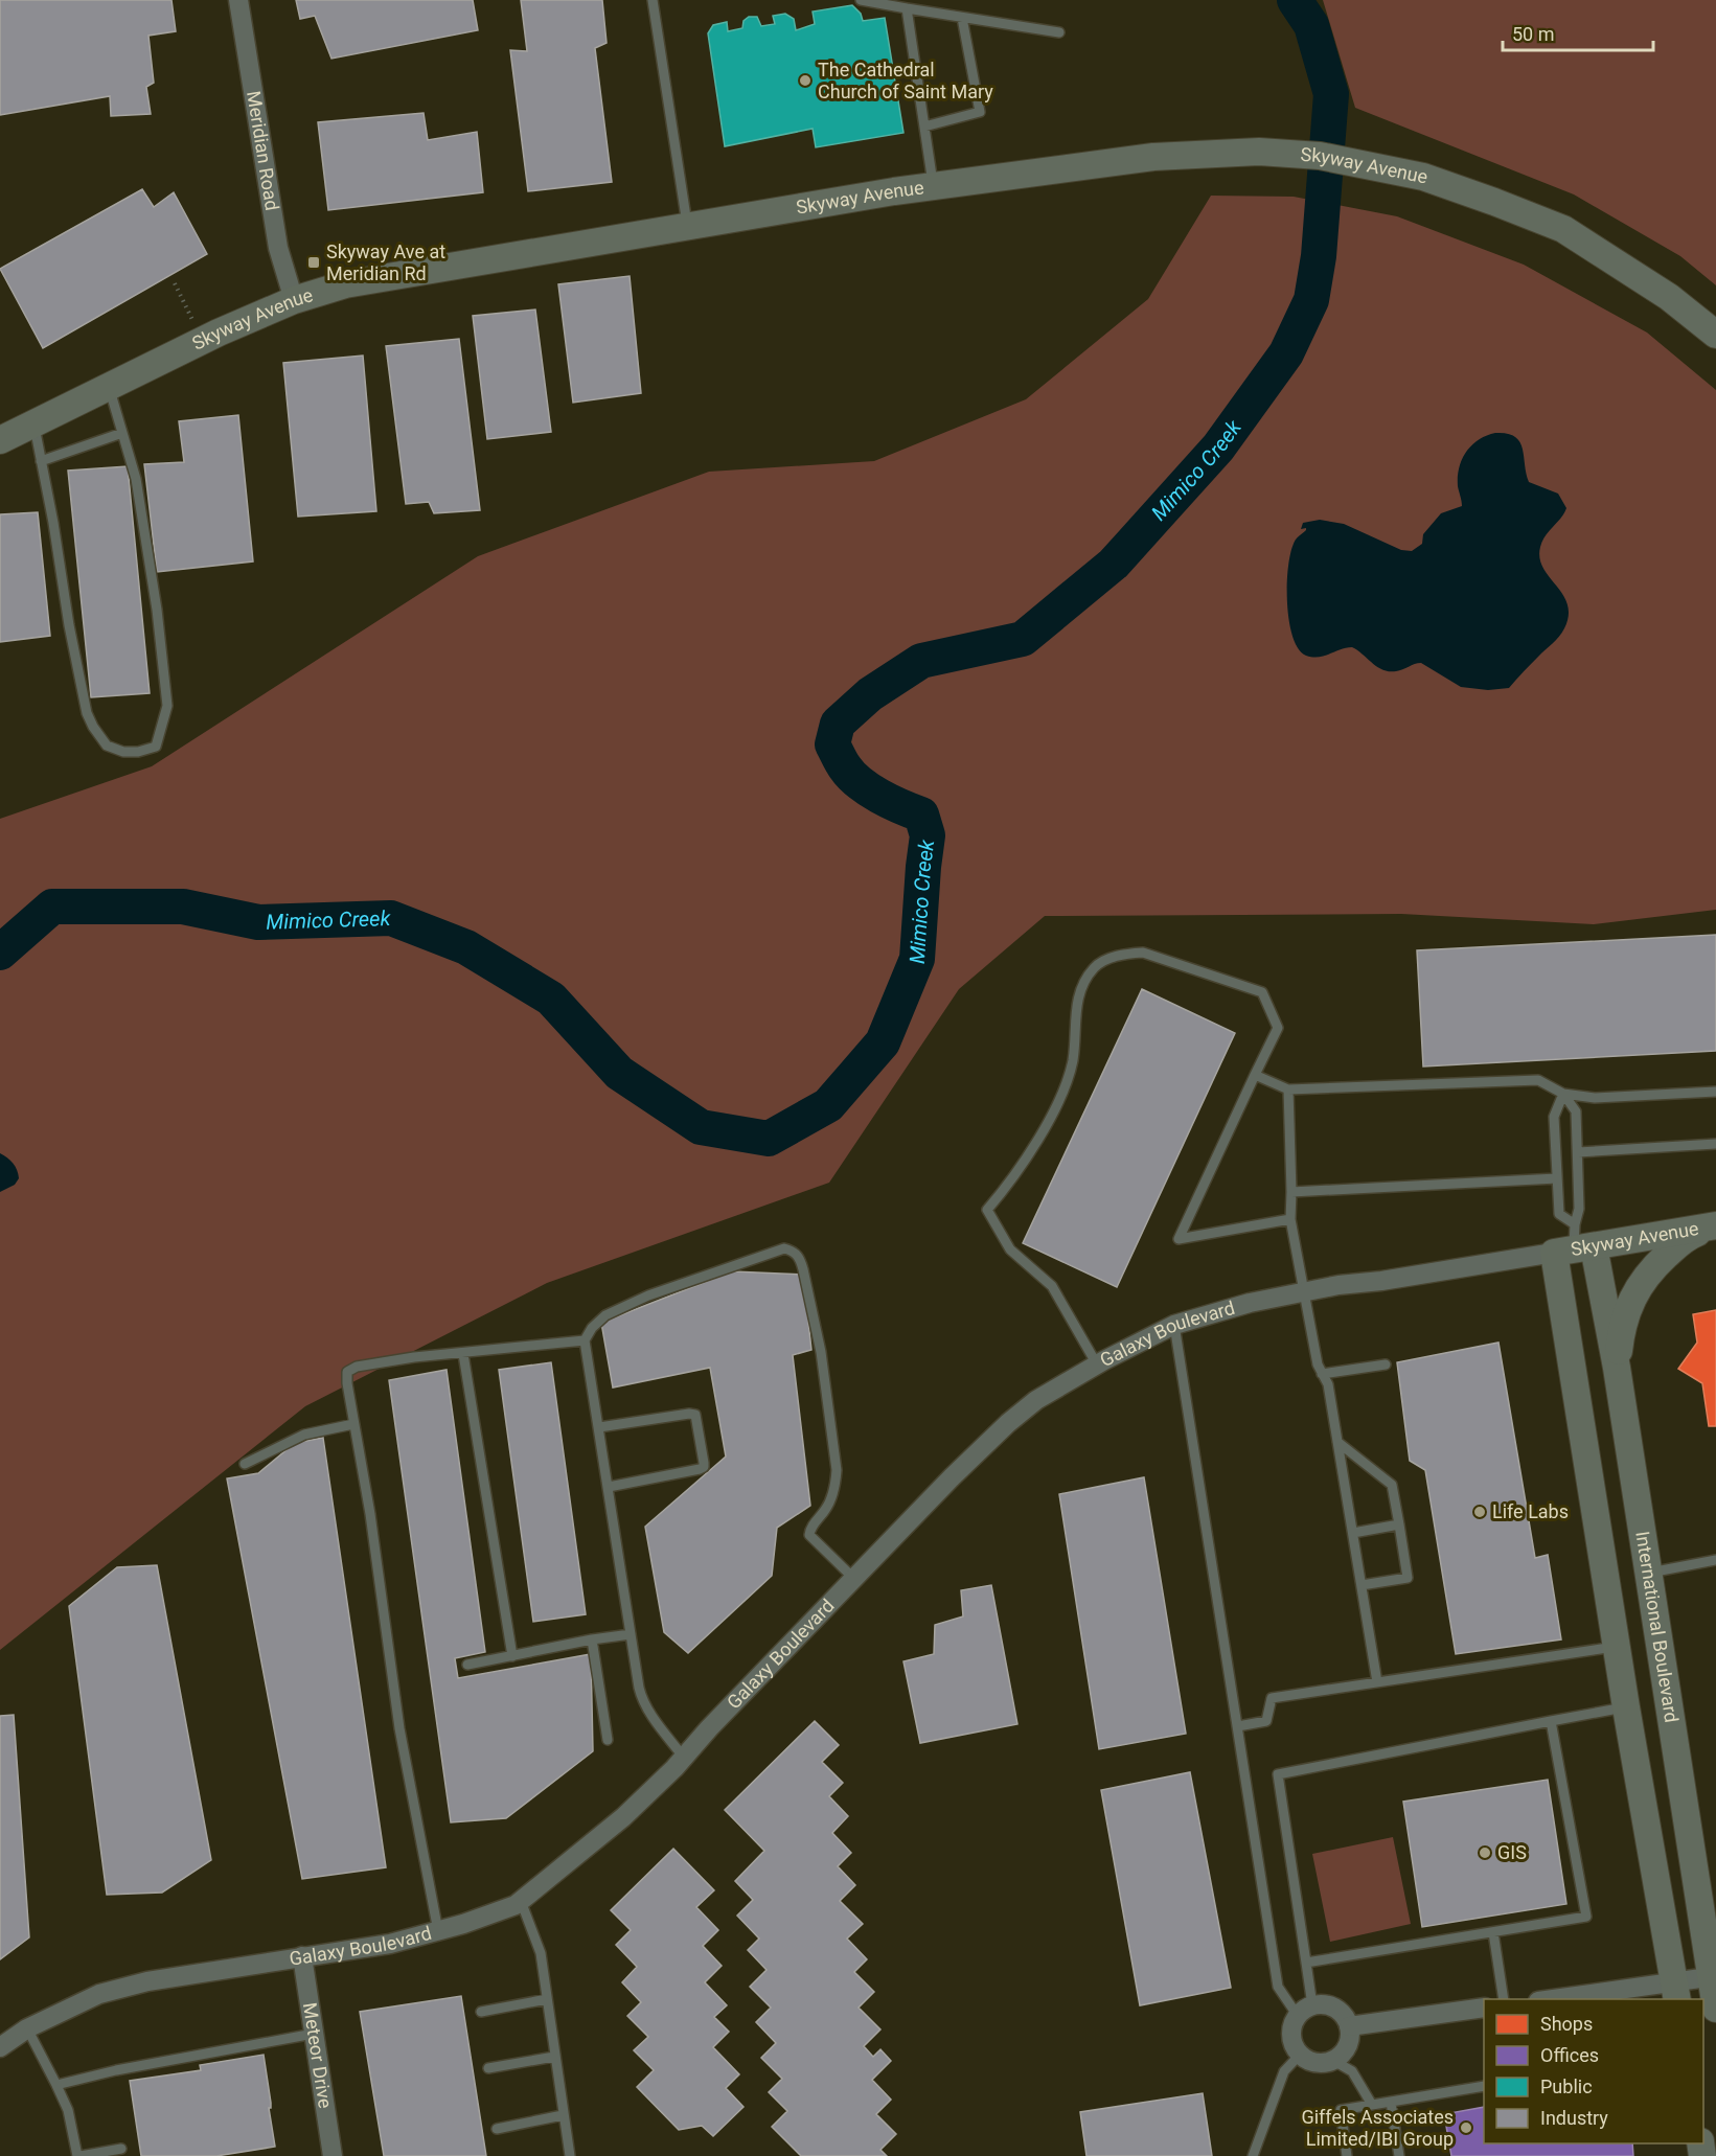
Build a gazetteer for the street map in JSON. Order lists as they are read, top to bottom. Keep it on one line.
{"streets":{"street":["Meridian Road","Skyway Avenue","Galaxy Boulevard","International Boulevard","Meteor Drive"]},"crossings":[["Meridian Road","Skyway Avenue"],["Skyway Avenue","Galaxy Boulevard"],["Skyway Avenue","International Boulevard"],["Galaxy Boulevard","International Boulevard"],["Galaxy Boulevard","Meteor Drive"]],"water":["Mimico Creek"],"places":{"other":["The Cathedral Church of Saint Mary","Life Labs","GIS","Giffels Associates Limited/IBI Group"],"transit":["Skyway Ave at Meridian Rd"]},"legend":["Shops","Offices","Public","Industry"],"scale_bar":"50 m"}
